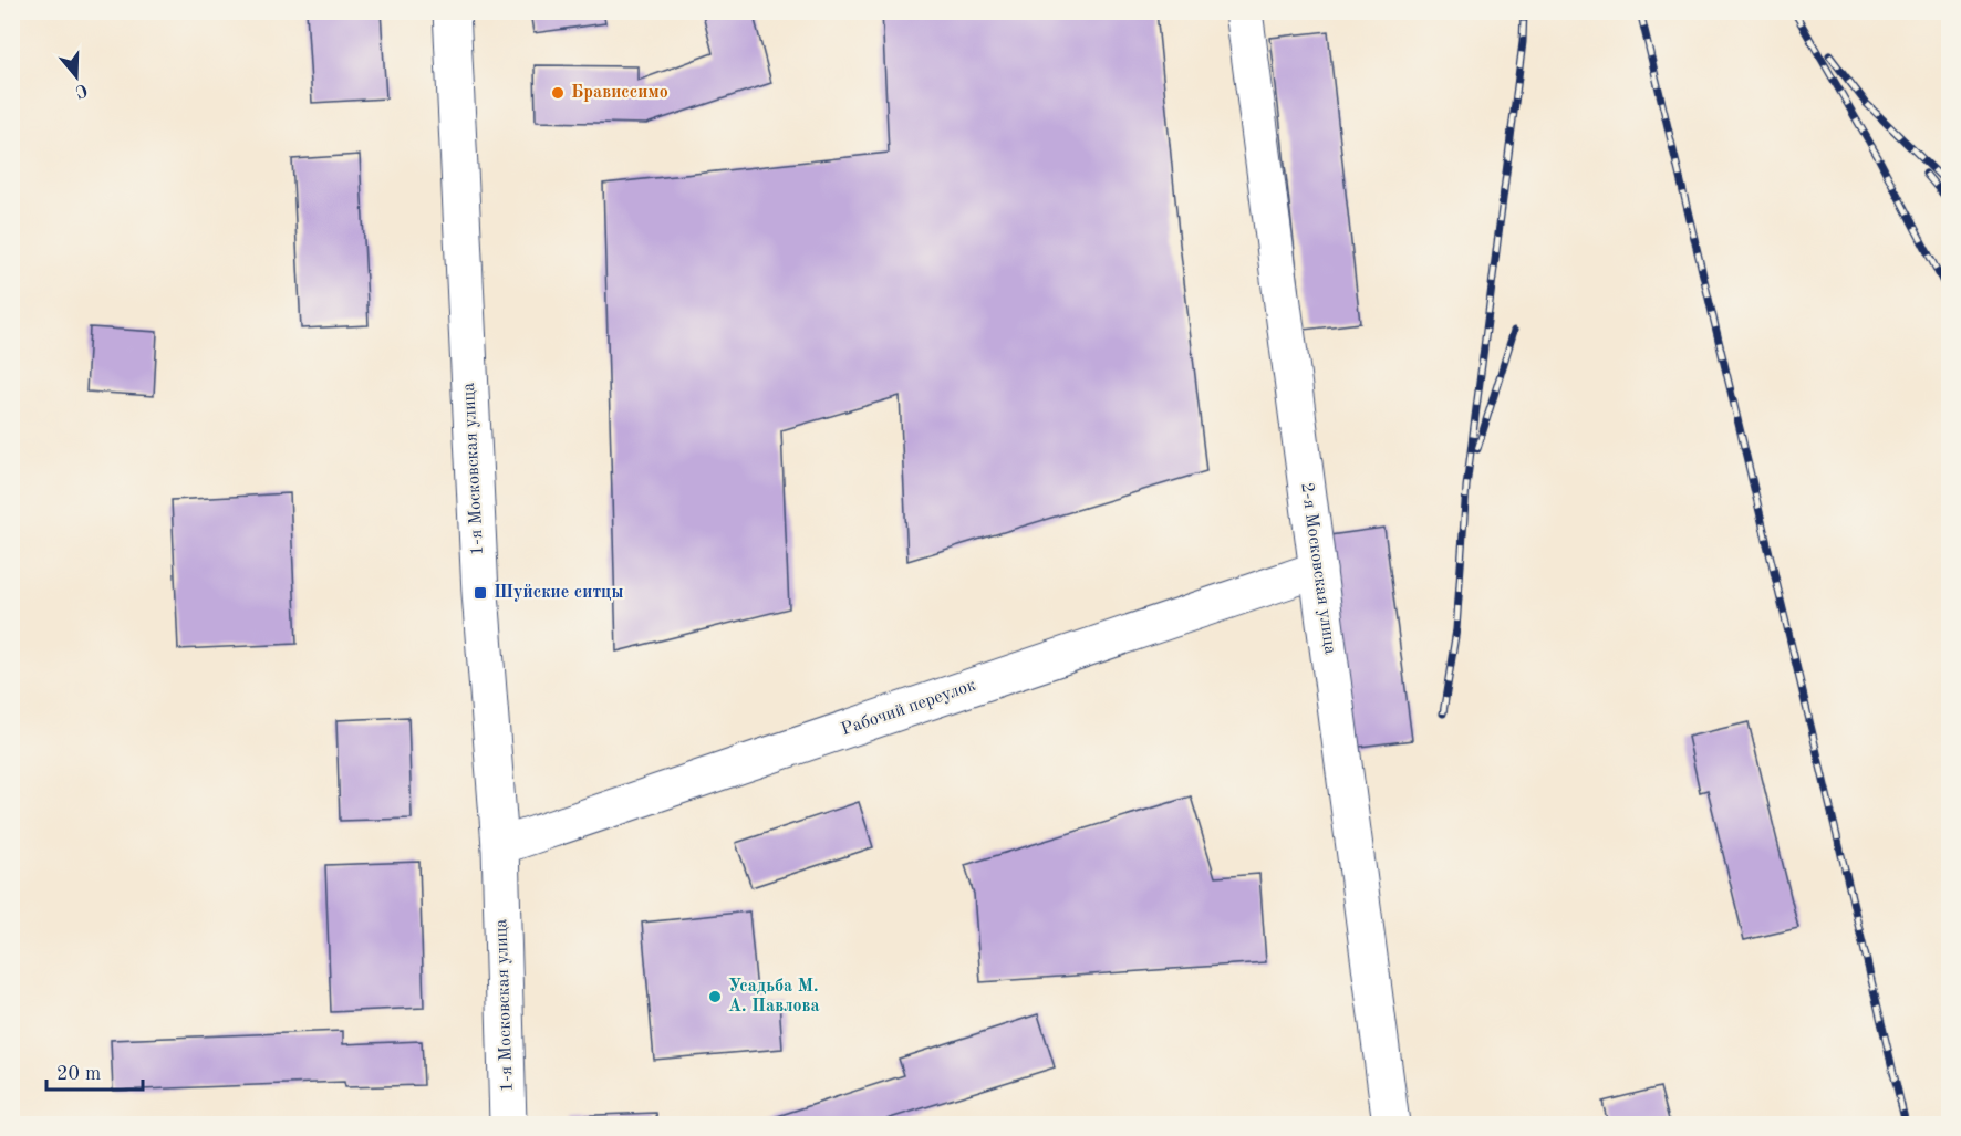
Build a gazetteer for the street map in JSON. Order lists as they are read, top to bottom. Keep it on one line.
{"streets":{"street":["1-я Московская улица","2-я Московская улица","Рабочий переулок"]},"crossings":[["1-я Московская улица","Рабочий переулок"],["2-я Московская улица","Рабочий переулок"]],"places":{"other":["Брависсимо","Усадьба М. А. Павлова"],"transit":["Шуйские ситцы"]},"scale_bar":"20 m","north":"bottom"}
